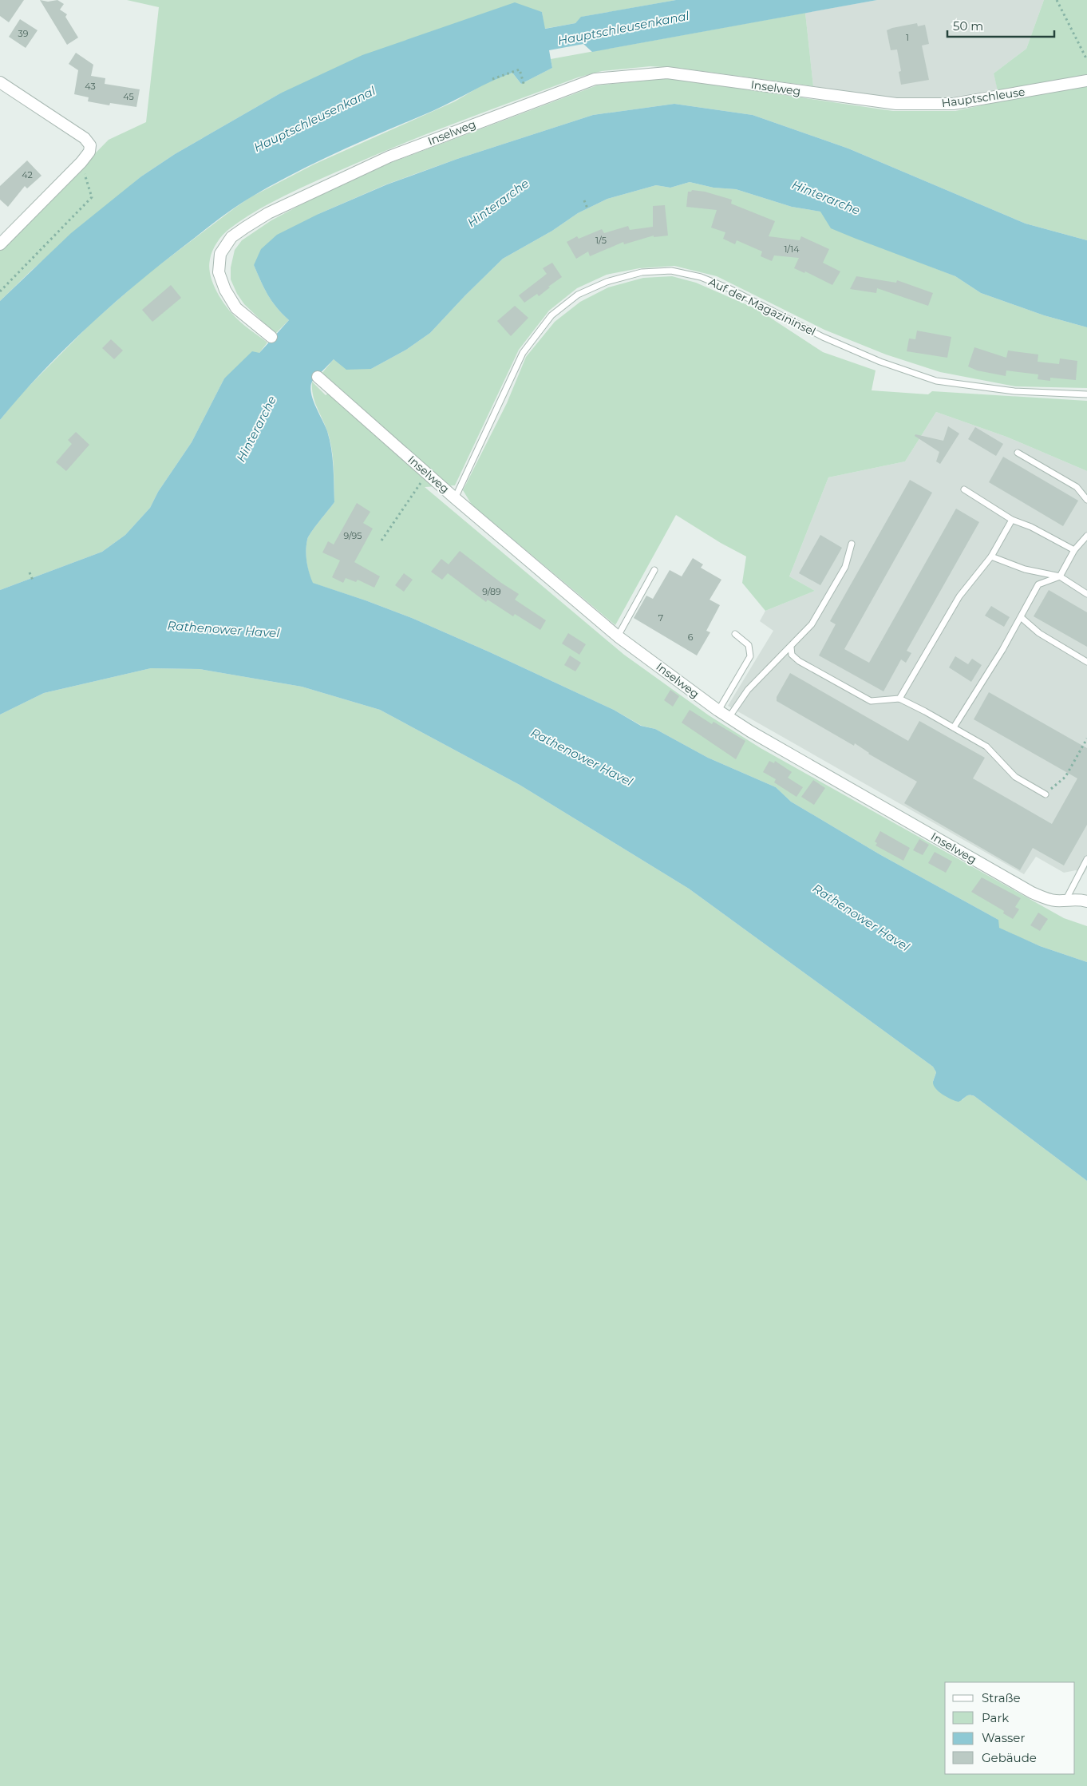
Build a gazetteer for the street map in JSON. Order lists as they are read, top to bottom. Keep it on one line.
{"streets":{"street":["Inselweg","Hauptschleuse"],"lane":["Auf der Magazininsel"]},"crossings":[["Inselweg","Hauptschleuse"],["Inselweg","Auf der Magazininsel"]],"water":["Hauptschleusenkanal","Hinterarche","Rathenower Havel"],"house_numbers":["39","1","43","45","42","1/5","1/14","9/95","9/89","7","6"],"legend":["Straße","Park","Wasser","Gebäude"],"scale_bar":"50 m"}
